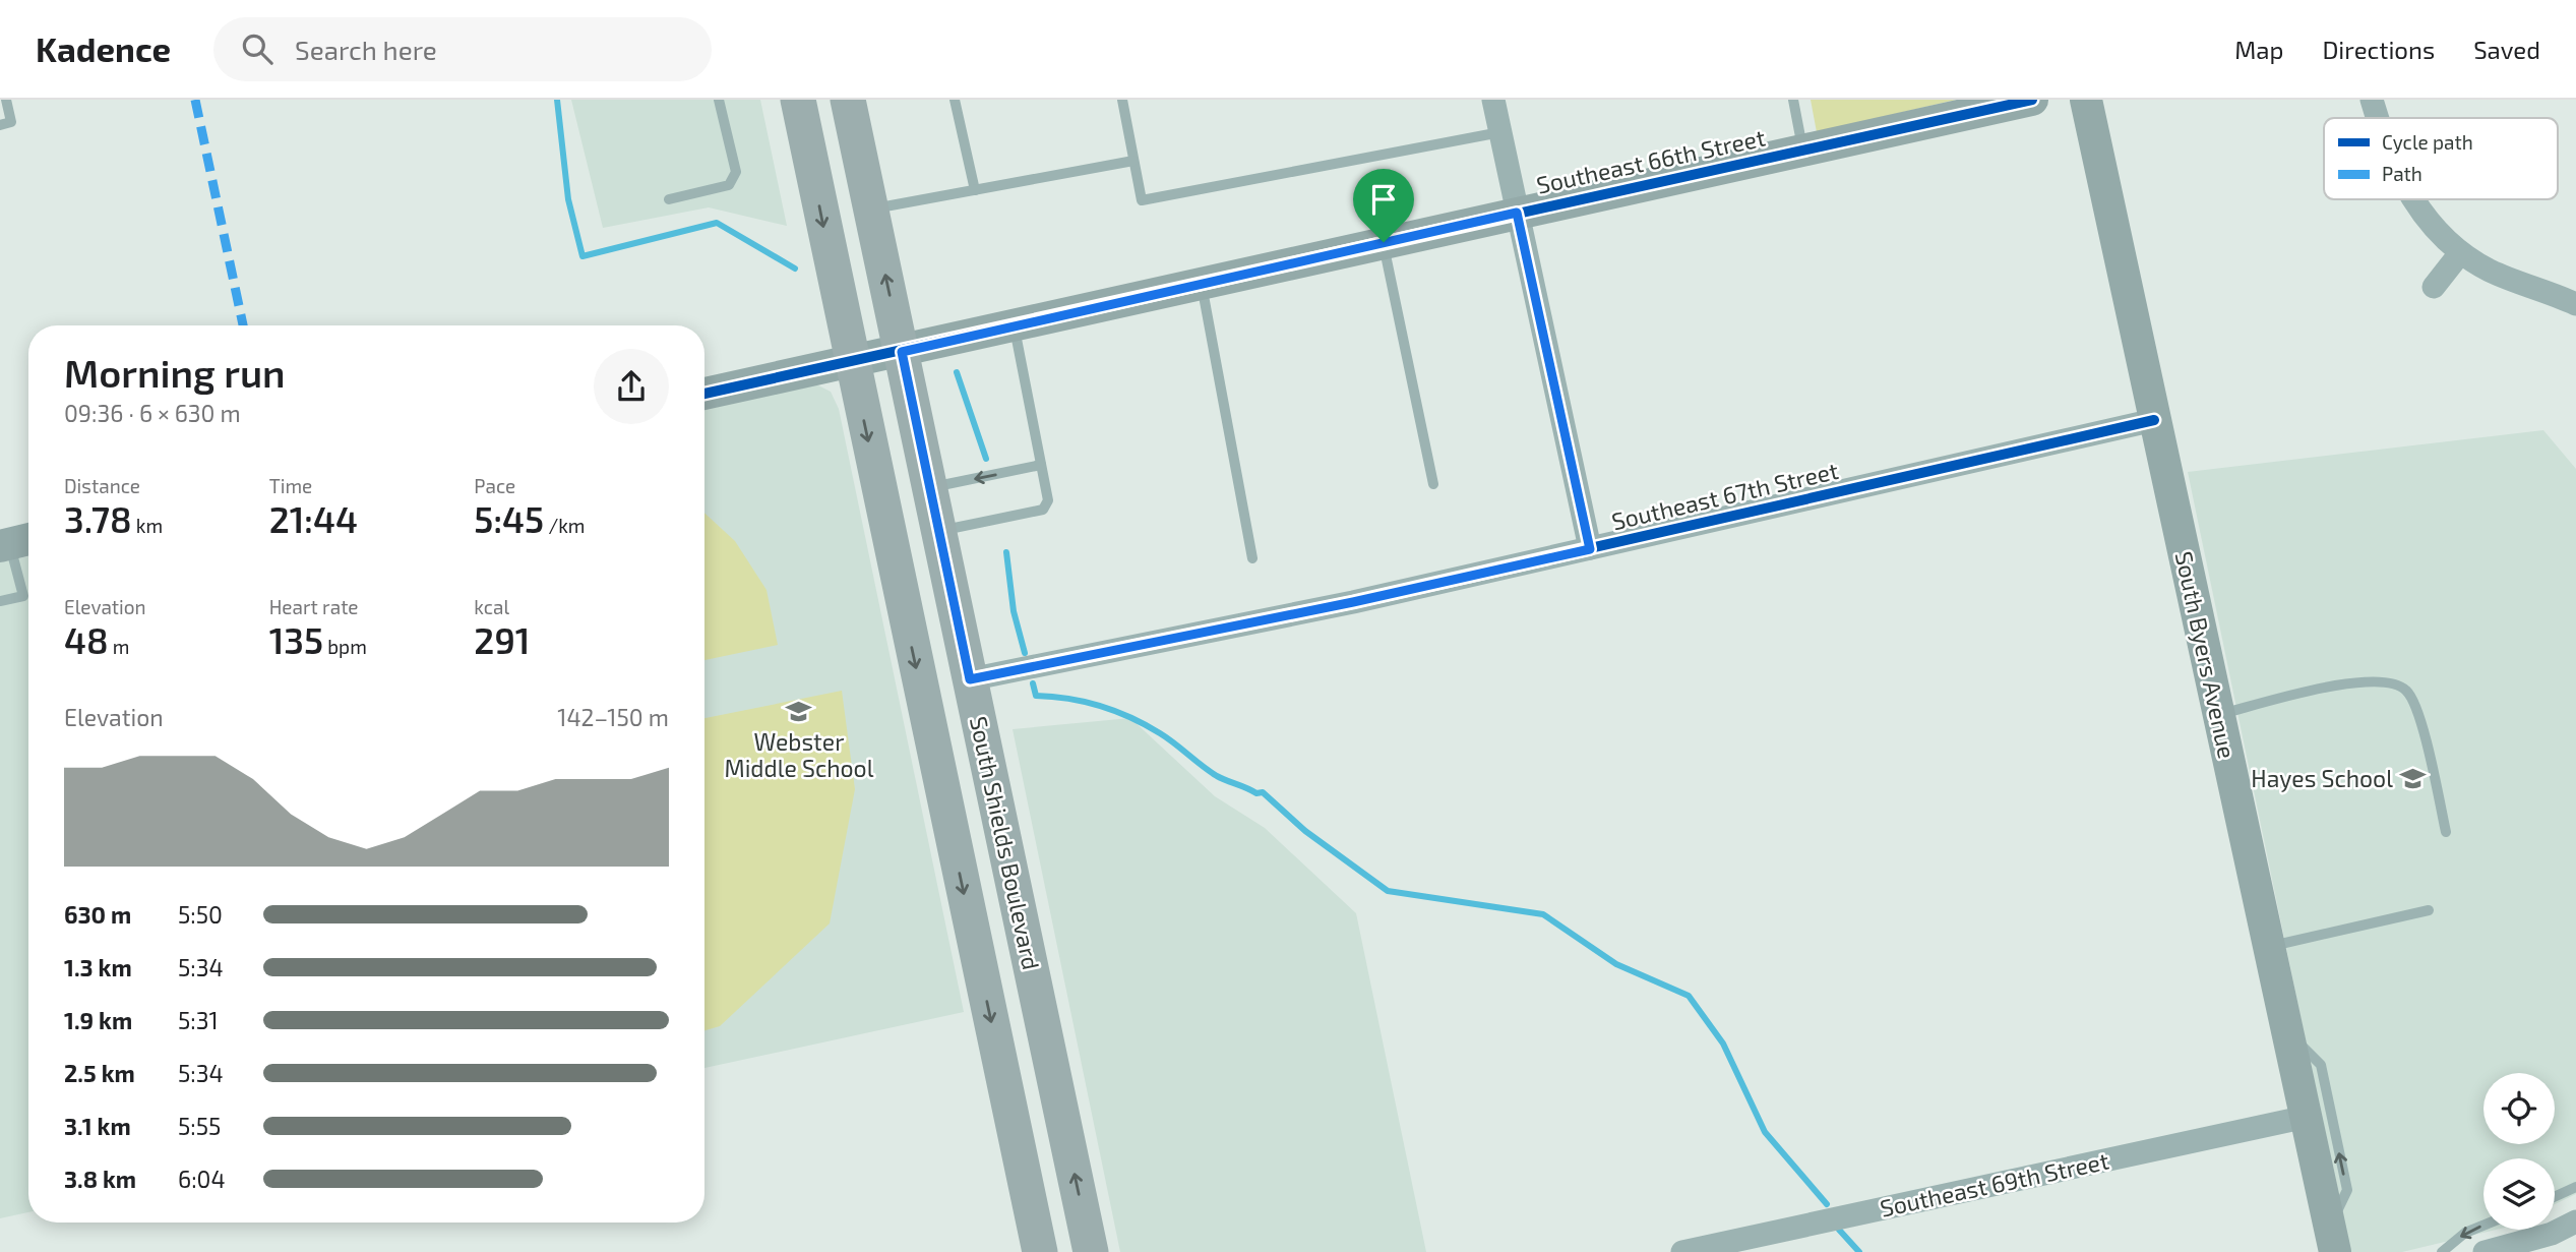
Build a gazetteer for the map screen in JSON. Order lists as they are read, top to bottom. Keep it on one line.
{"streets":{"main road":["South Shields Boulevard"],"street":["Southeast 66th Street","Southeast 67th Street","South Byers Avenue","Southeast 69th Street"]},"crossings":[["Southeast 66th Street","South Shields Boulevard"],["Southeast 67th Street","South Byers Avenue"],["Southeast 67th Street","South Shields Boulevard"],["South Byers Avenue","Southeast 69th Street"]],"places":{"school or university":["Webster Middle School","Hayes School"]},"legend":["Cycle path","Path"],"page":{"header":"Kadence","search":"Search here","nav":["Map","Directions","Saved"],"heading":["Morning run","09:36 · 6 × 630 m"],"stats":[["Distance","3.78 km"],["Time","21:44"],["Pace","5:45 /km"],["Elevation","48 m"],["Heart rate","135 bpm"],["kcal","291"]],"chart":["Elevation","142–150 m"],"list":[{"name":"630 m","note":"5:50"},{"name":"1.3 km","note":"5:34"},{"name":"1.9 km","note":"5:31"},{"name":"2.5 km","note":"5:34"},{"name":"3.1 km","note":"5:55"},{"name":"3.8 km","note":"6:04"}]}}
